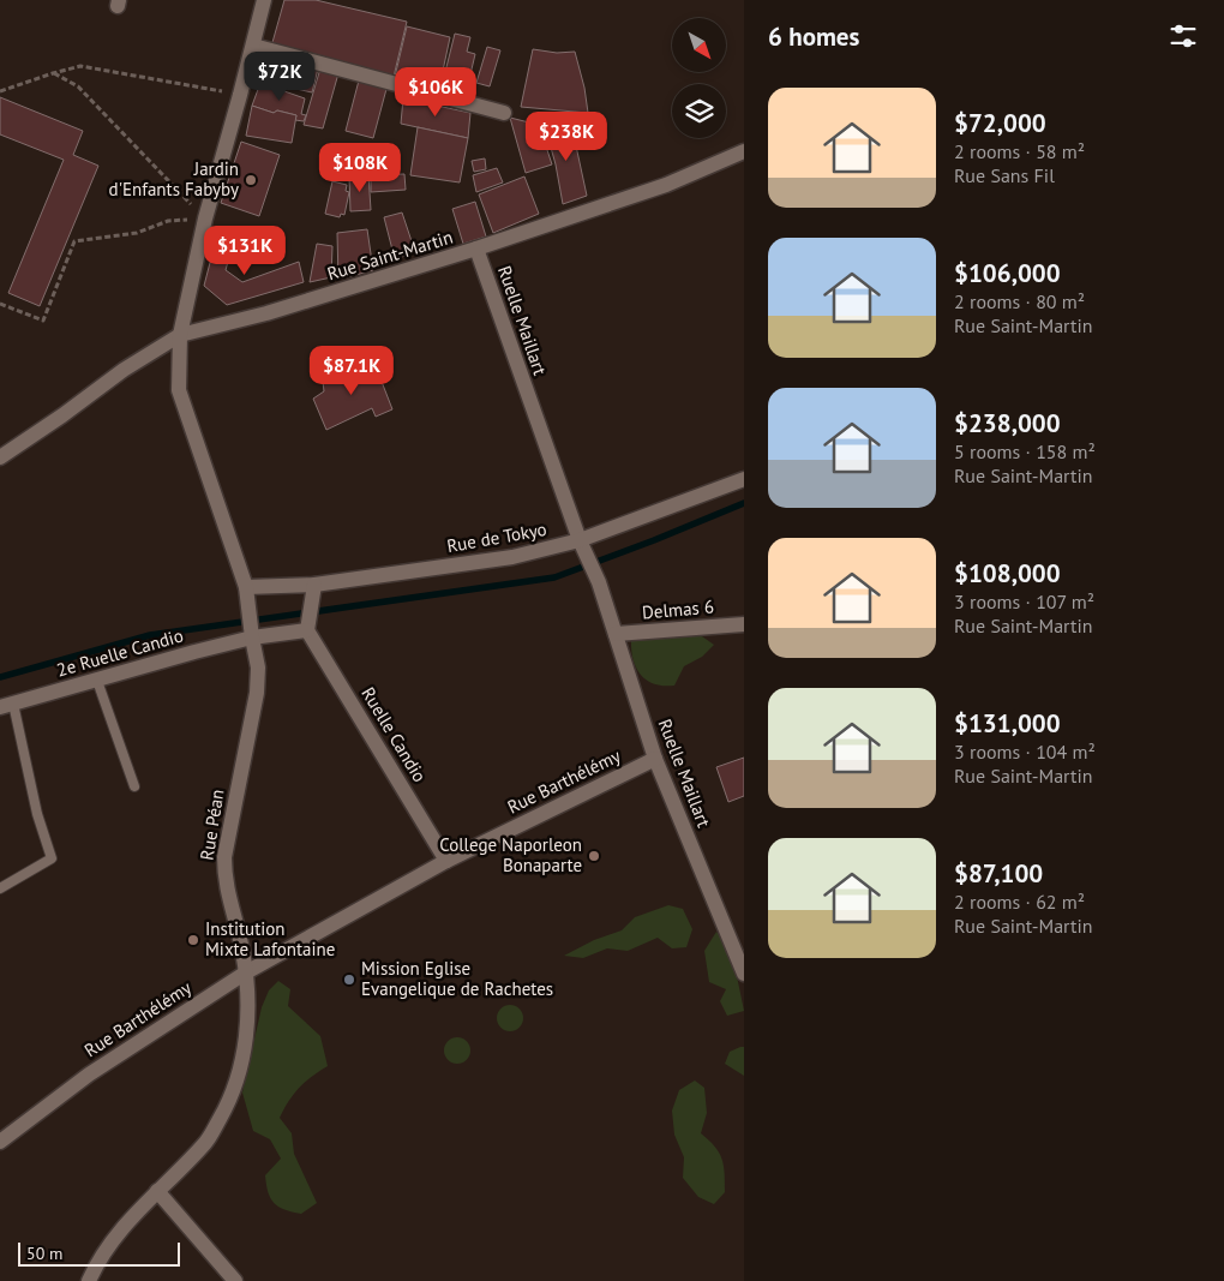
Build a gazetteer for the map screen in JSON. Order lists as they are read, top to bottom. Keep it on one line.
{"streets":{"street":["Rue Saint-Martin","Ruelle Maillart","Rue de Tokyo","Delmas 6","2e Ruelle Candio","Ruelle Candio","Rue Barthélémy","Rue Péan"]},"crossings":[["Rue Saint-Martin","Ruelle Maillart"],["Rue Saint-Martin","Rue Péan"],["Ruelle Maillart","Rue de Tokyo"],["Ruelle Maillart","Delmas 6"],["Ruelle Maillart","Rue Barthélémy"],["Rue de Tokyo","Rue Péan"],["2e Ruelle Candio","Ruelle Candio"],["2e Ruelle Candio","Rue Péan"],["Ruelle Candio","Rue Barthélémy"],["Rue Barthélémy","Rue Péan"]],"places":["Jardin d'Enfants Fabyby","College Naporleon Bonaparte","Institution Mixte Lafontaine","Mission Eglise Evangelique de Rachetes"],"scale_bar":"50 m","north":"bottom right","page":{"heading":"6 homes","price":["$72K","$106K","$238K","$108K","$131K","$87.1K"],"list":[{"name":"$72,000","note":"2 rooms · 58 m² · Rue Sans Fil"},{"name":"$106,000","note":"2 rooms · 80 m² · Rue Saint-Martin"},{"name":"$238,000","note":"5 rooms · 158 m² · Rue Saint-Martin"},{"name":"$108,000","note":"3 rooms · 107 m² · Rue Saint-Martin"},{"name":"$131,000","note":"3 rooms · 104 m² · Rue Saint-Martin"},{"name":"$87,100","note":"2 rooms · 62 m² · Rue Saint-Martin"}],"scale":"50 m"}}
